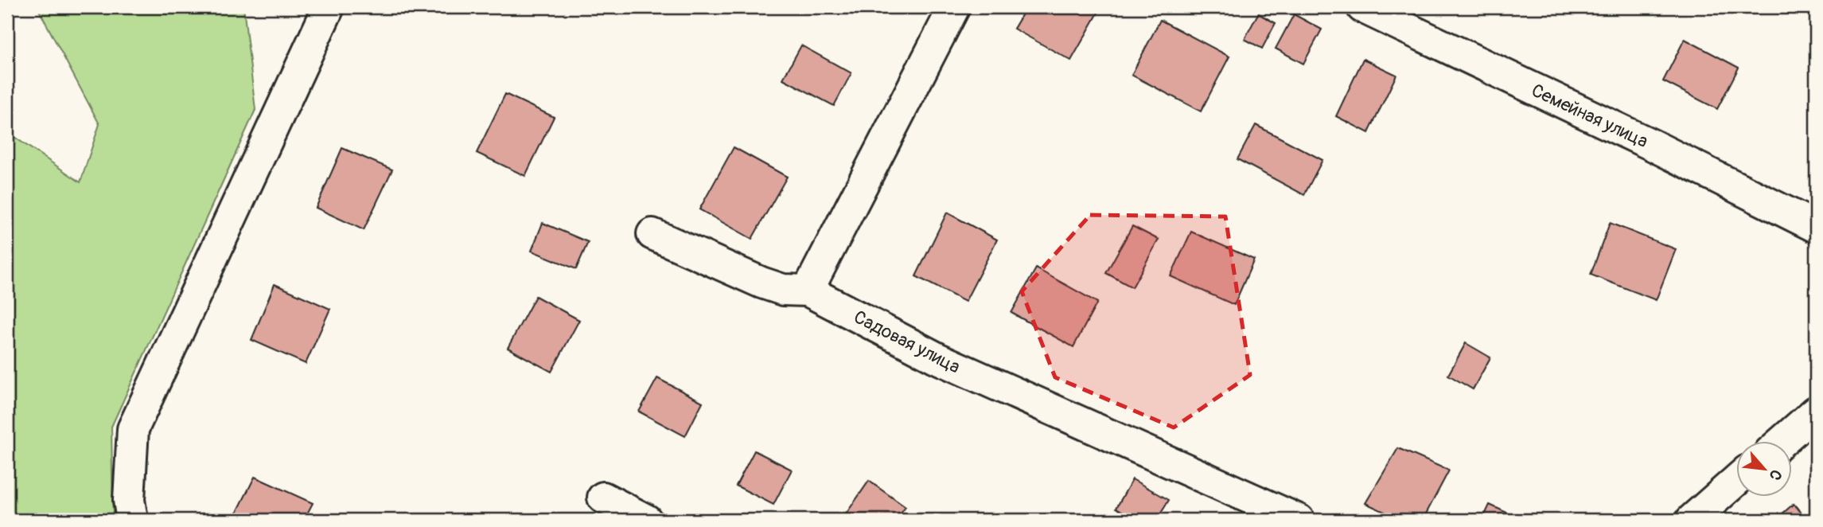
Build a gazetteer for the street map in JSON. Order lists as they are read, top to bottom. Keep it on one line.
{"streets":{"street":["Семейная улица","Садовая улица"]},"north":"bottom right"}
